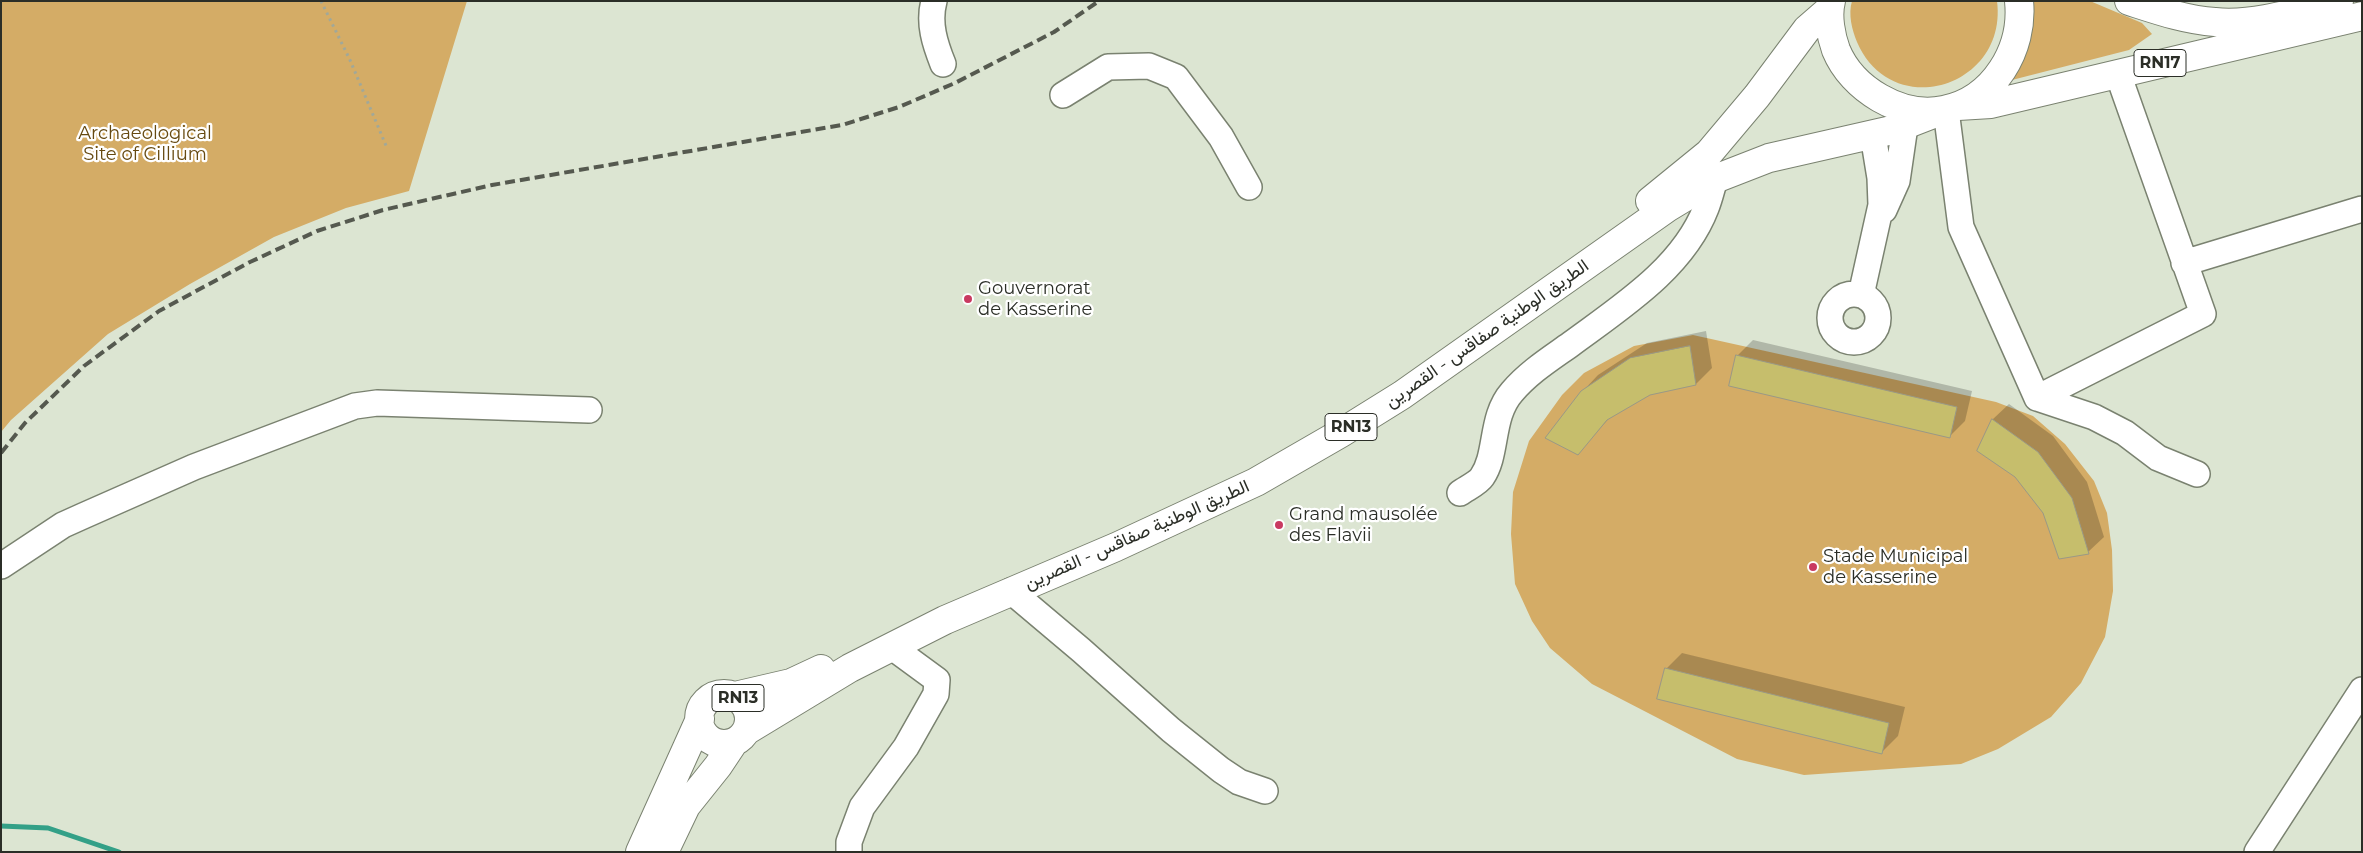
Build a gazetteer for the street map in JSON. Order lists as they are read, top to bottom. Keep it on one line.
{"streets":{"main road":["RN17","الطريق الوطنية صفاقس - القصرين","RN13"]},"crossings":[["RN17","الطريق الوطنية صفاقس - القصرين"],["الطريق الوطنية صفاقس - القصرين","RN13"]],"parks":["Archaeological Site of Cillium"],"places":["Gouvernorat de Kasserine","Grand mausolée des Flavii","Stade Municipal de Kasserine"]}
